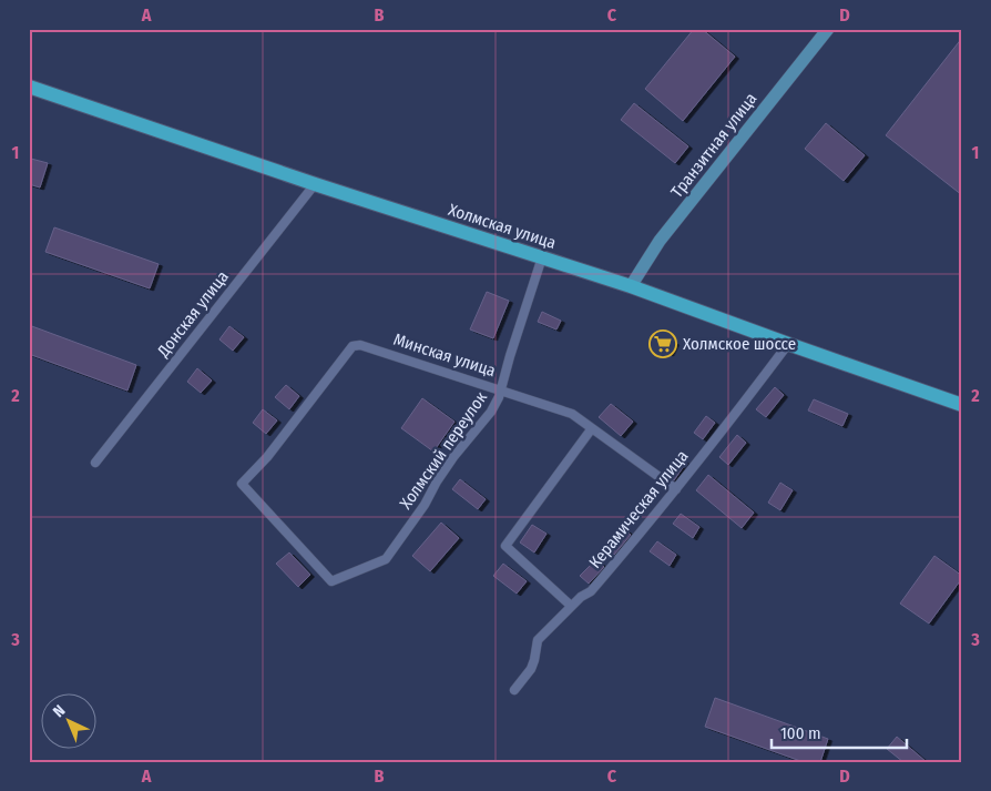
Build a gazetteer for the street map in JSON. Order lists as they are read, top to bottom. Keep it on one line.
{"streets":{"main road":["Транзитная улица","Холмская улица"],"street":["Донская улица","Минская улица","Холмский переулок","Керамическая улица"]},"crossings":[["Транзитная улица","Холмская улица"],["Холмская улица","Донская улица"],["Холмская улица","Холмский переулок"],["Холмская улица","Керамическая улица"],["Минская улица","Холмский переулок"],["Минская улица","Керамическая улица"]],"places":{"supermarket":["Холмское шоссе"]},"scale_bar":"100 m","north":"top left","grid":{"columns":["A","B","C","D"],"rows":["1","2","3"]}}
